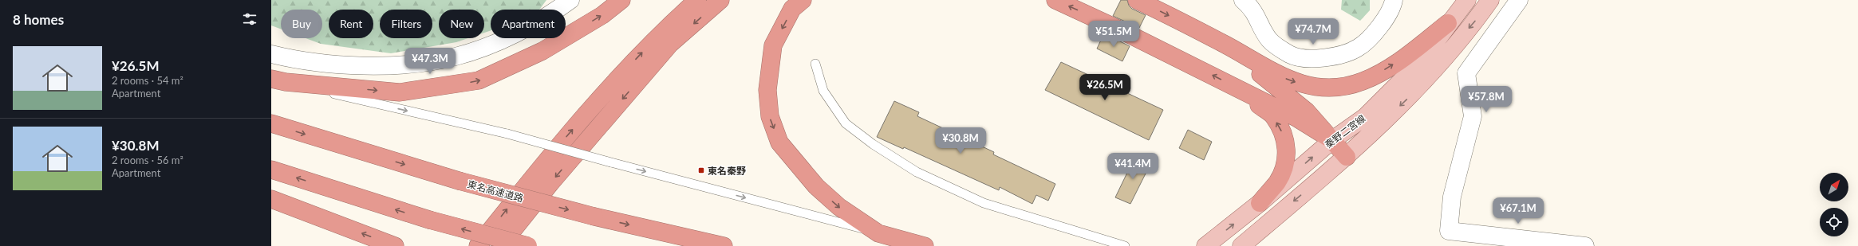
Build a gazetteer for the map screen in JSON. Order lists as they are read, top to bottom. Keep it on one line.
{"streets":{"highway":["東名高速道路"],"main road":["秦野二宮線"]},"places":{"transit":["東名秦野"]},"north":"top right","page":{"heading":"8 homes","chip":["Buy","Rent","Filters","New","Apartment"],"price":["¥74.7M","¥51.5M","¥47.3M","¥26.5M","¥57.8M","¥30.8M","¥41.4M","¥67.1M"],"list":[{"name":"¥26.5M","note":"2 rooms · 54 m² · Apartment"},{"name":"¥30.8M","note":"2 rooms · 56 m² · Apartment"}]}}
